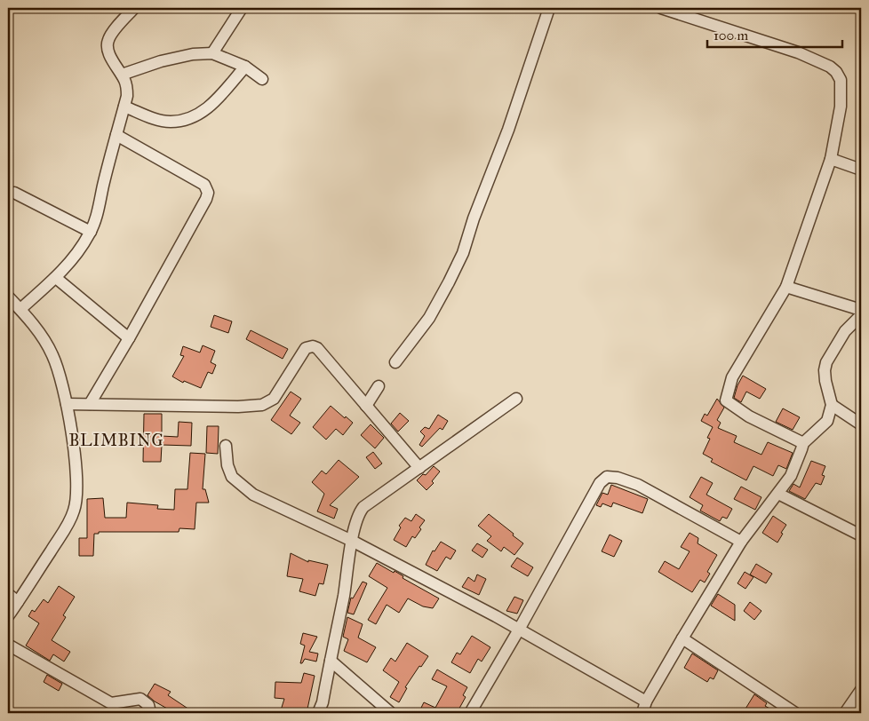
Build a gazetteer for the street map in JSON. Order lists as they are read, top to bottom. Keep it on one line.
{"districts":["BLIMBING"],"scale_bar":"100 m"}
